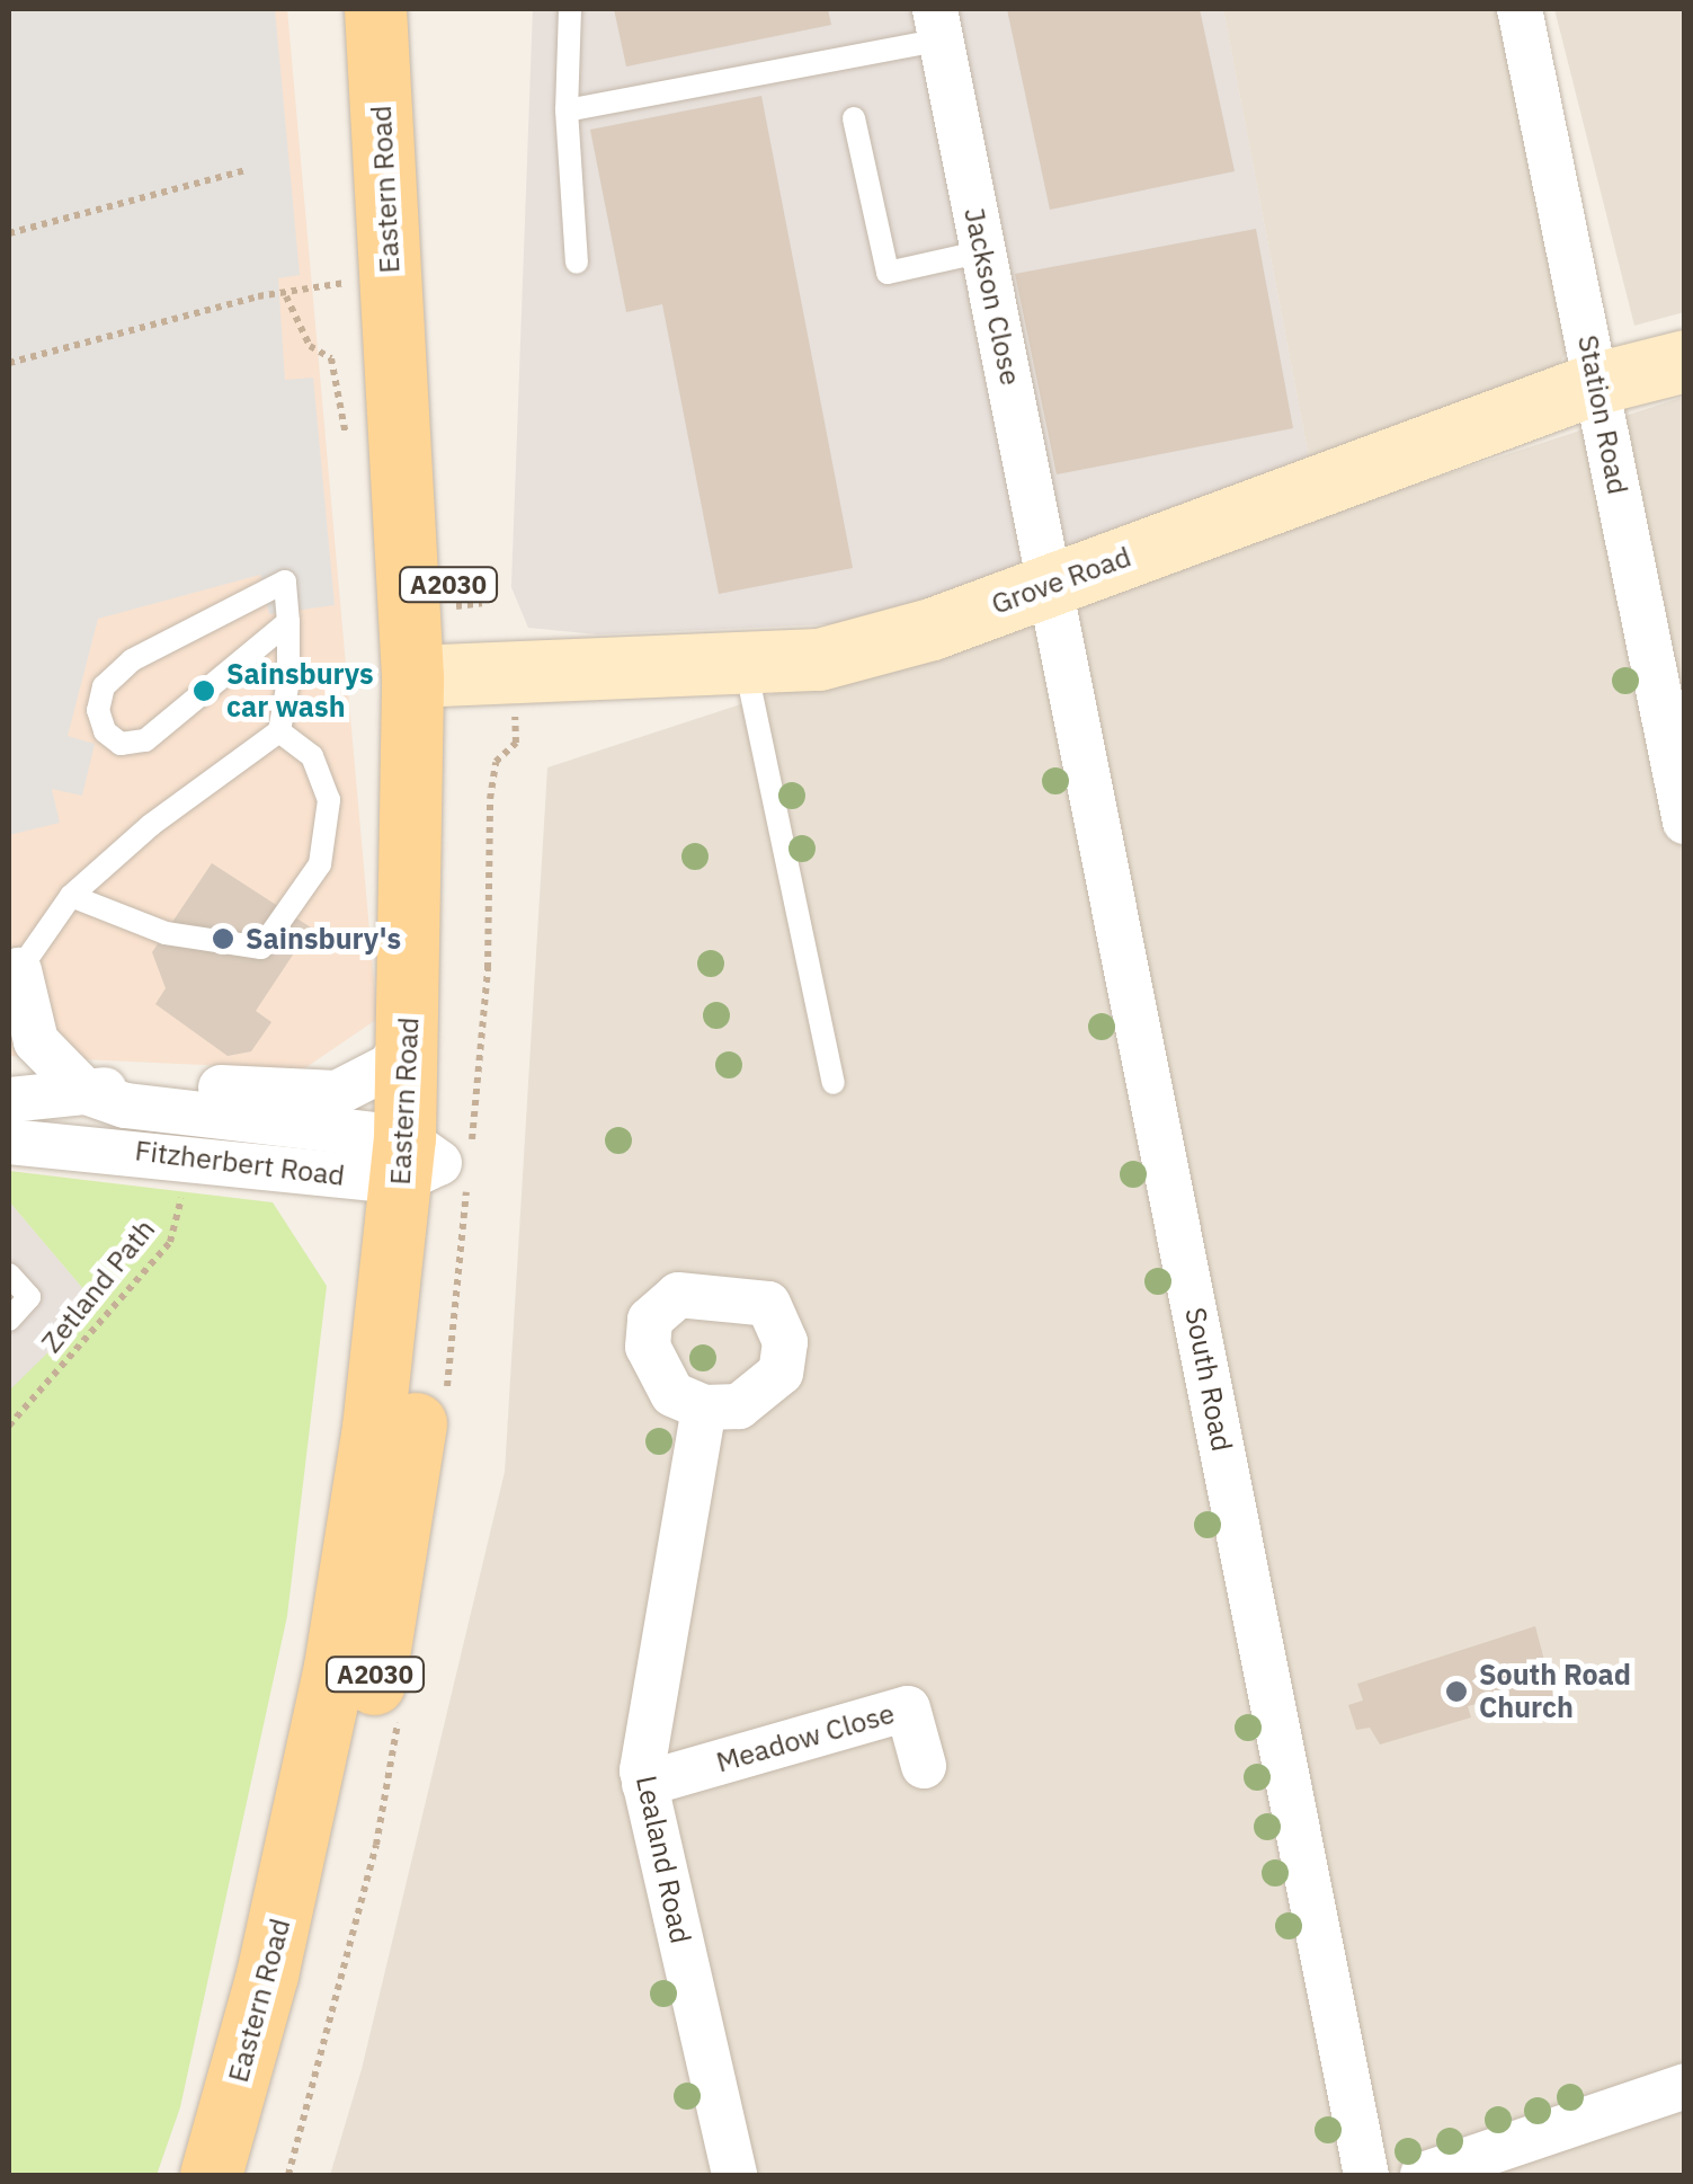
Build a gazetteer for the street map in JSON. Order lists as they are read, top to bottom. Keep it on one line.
{"streets":{"main road":["Eastern Road","A2030"],"street":["Jackson Close","Station Road","Grove Road","Fitzherbert Road","South Road","Meadow Close","Lealand Road"],"path":["Zetland Path"]},"crossings":[["Eastern Road","Grove Road"],["Eastern Road","Fitzherbert Road"],["Jackson Close","Grove Road"],["Jackson Close","South Road"],["Station Road","Grove Road"],["Grove Road","South Road"],["Fitzherbert Road","Zetland Path"],["Meadow Close","Lealand Road"]],"places":["Sainsburys car wash","Sainsbury's","South Road Church"]}
